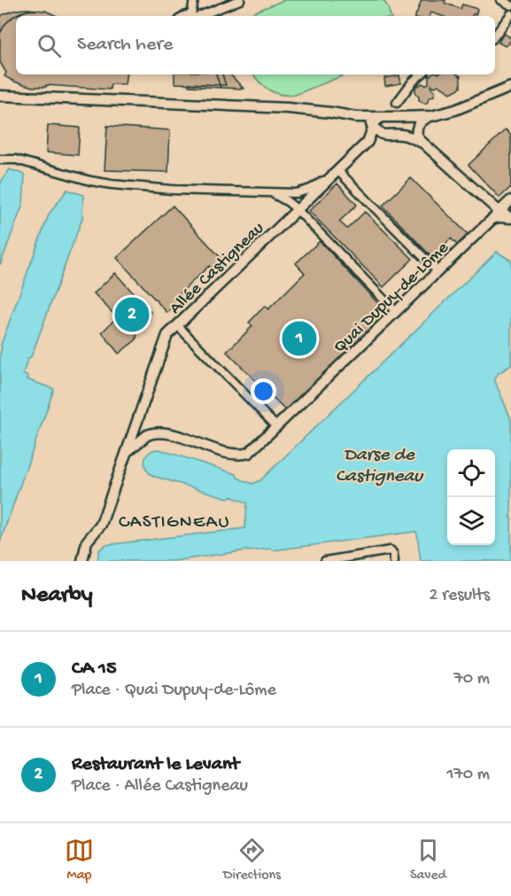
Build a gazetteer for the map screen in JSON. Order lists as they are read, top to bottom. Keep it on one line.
{"streets":{"street":["Allée Castigneau","Quai Dupuy-de-Lôme"]},"crossings":[["Allée Castigneau","Quai Dupuy-de-Lôme"]],"districts":["CASTIGNEAU"],"water":["Darse de Castigneau"],"page":{"search":"Search here","pins":["2","1"],"heading":["Nearby","2 results"],"list":[{"mark":"1","name":"CA 15","note":"Place · Quai Dupuy-de-Lôme","value":"70 m"},{"mark":"2","name":"Restaurant le Levant","note":"Place · Allée Castigneau","value":"170 m"}],"nav":["Map","Directions","Saved"]}}
